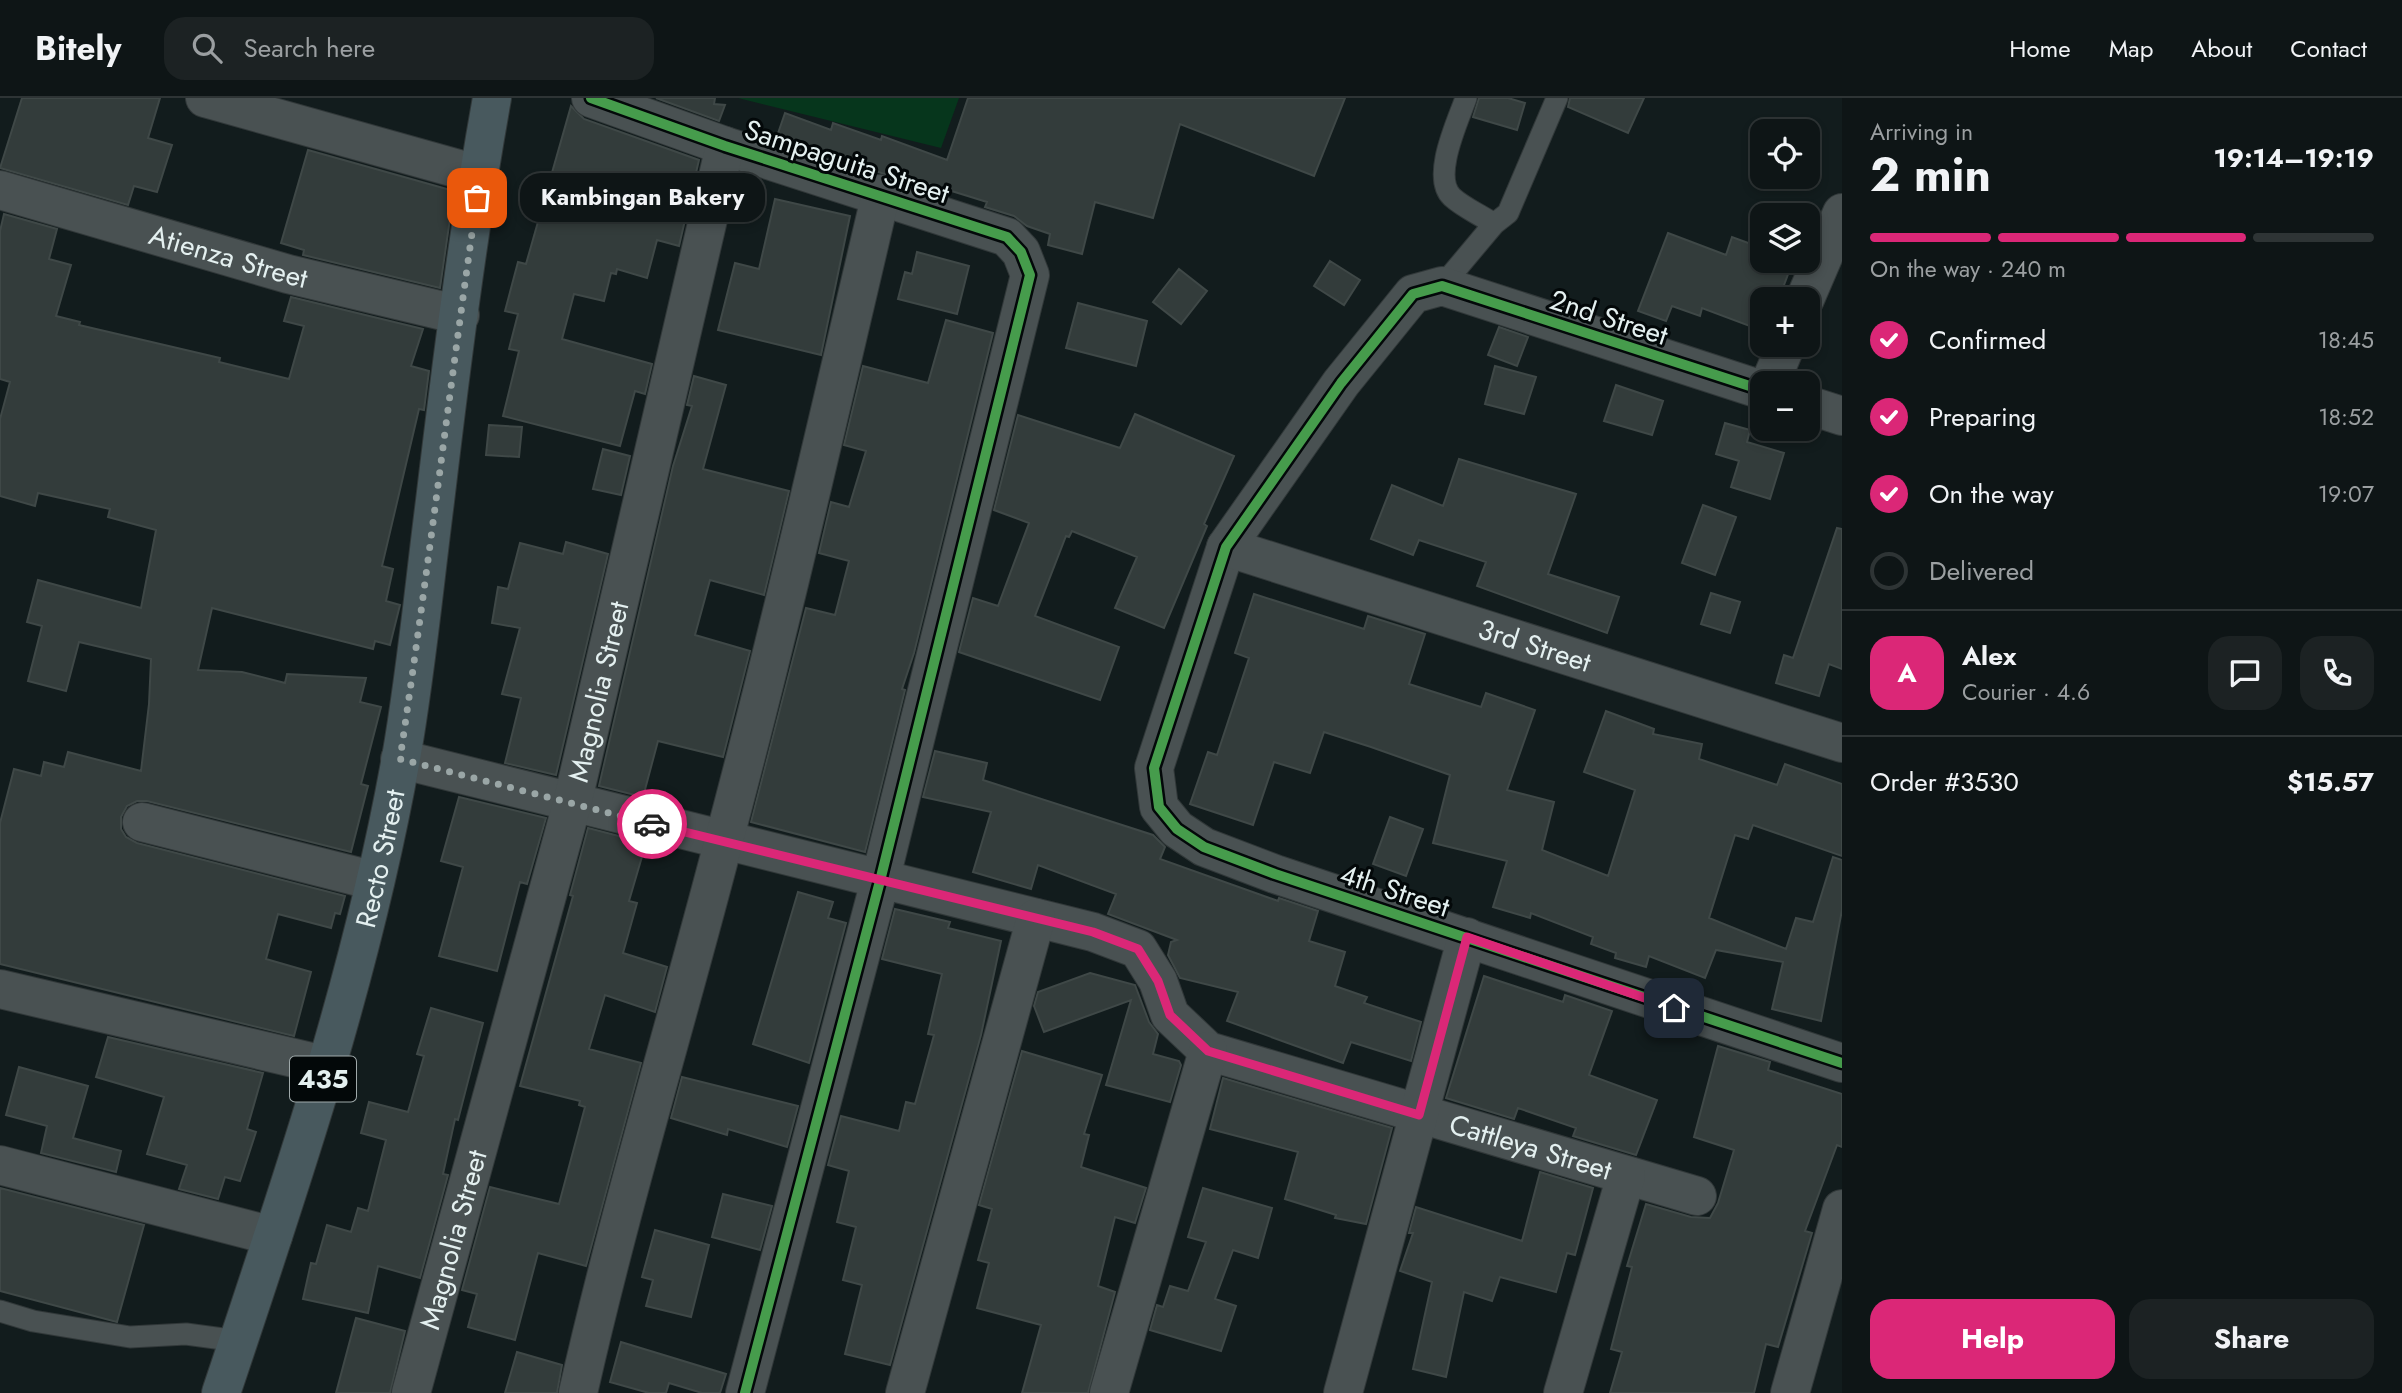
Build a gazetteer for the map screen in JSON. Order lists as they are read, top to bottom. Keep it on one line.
{"streets":{"main road":["Recto Street","435"],"street":["Sampaguita Street","Atienza Street","2nd Street","3rd Street","Magnolia Street","4th Street","Cattleya Street"]},"crossings":[["Sampaguita Street","Magnolia Street"],["Sampaguita Street","Cattleya Street"],["Atienza Street","Recto Street"],["3rd Street","4th Street"],["Magnolia Street","Cattleya Street"],["Recto Street","Cattleya Street"]],"places":["Kambingan Bakery"],"page":{"header":"Bitely","search":"Search here","nav":["Home","Map","About","Contact"],"heading":["2 min","Arriving in","19:14–19:19"],"panel":["Alex","Courier · 4.6","Order #3530","$15.57"],"map_buttons":["+","−"],"bubble":"Kambingan Bakery","bar":"On the way · 240 m","list":[["Confirmed","18:45"],["Preparing","18:52"],["On the way","19:07"],"Delivered"],"round":"A","buttons":["Help","Share"]}}
